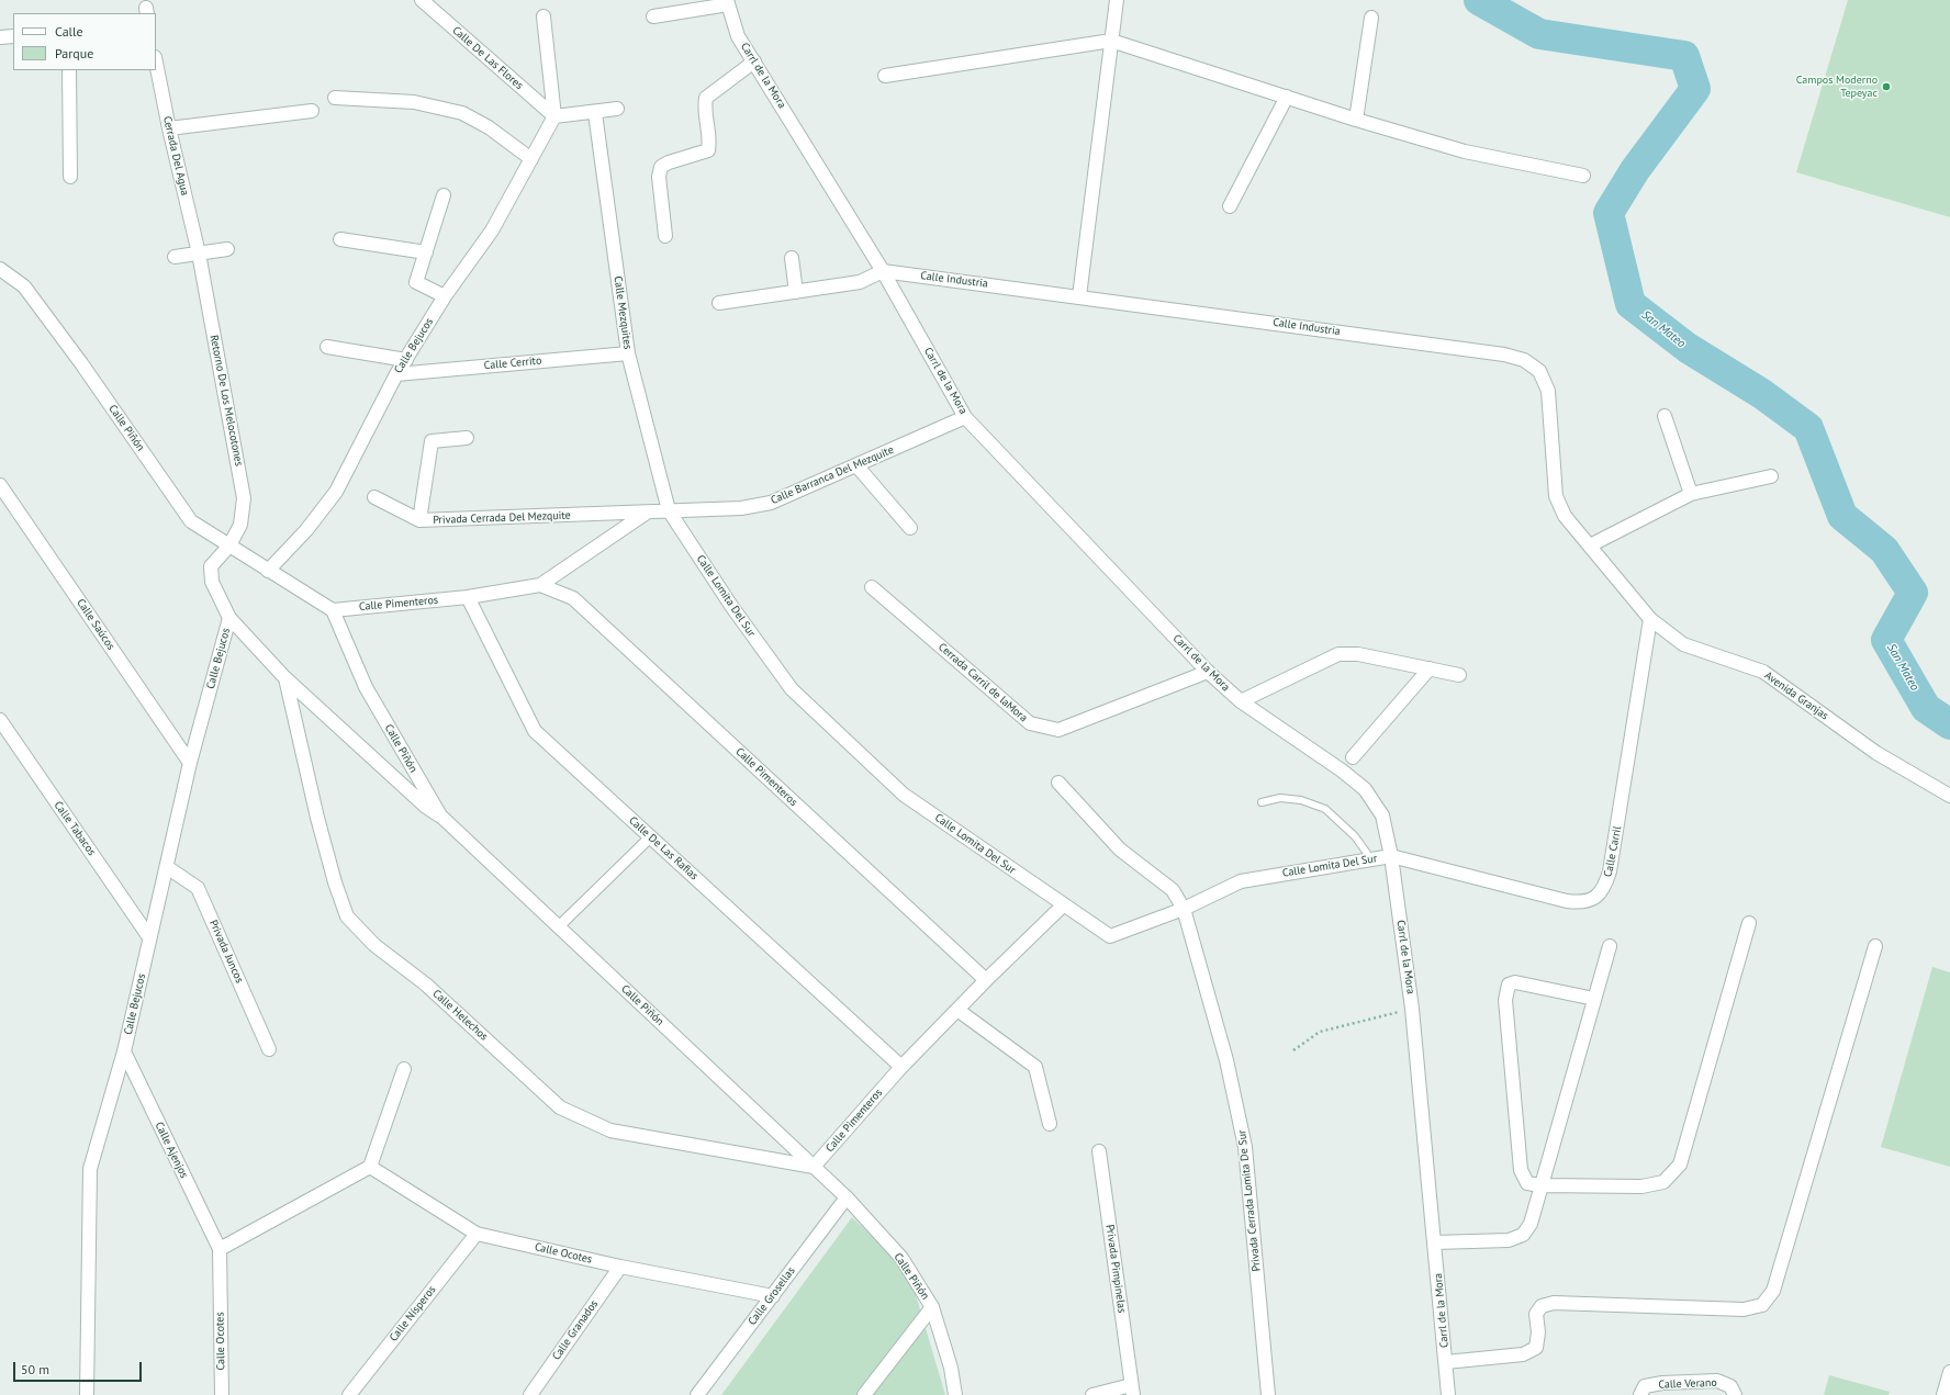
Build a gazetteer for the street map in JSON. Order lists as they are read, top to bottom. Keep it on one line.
{"streets":{"street":["Calle De Las Flores","Carrl de la Mora","Cerrada Del Agua","Calle Industria","Calle Mezquites","Calle Bejucos","Calle Cerrito","Retorno De Los Melocotones","Calle Piñón","Calle Barranca Del Mezquite","Privada Cerrada Del Mezquite","Calle Lomita Del Sur","Calle Pimenteros","Calle Saúcos","Cerrada Carril de laMora","Avenida Granjas","Calle Tabacos","Calle De Las Rafias","Calle Carril","Privada Juncos","Calle Helechos","Calle Ajenjos","Privada Cerrada Lomita De Sur","Calle Ocotes","Privada Pimpinelas","Calle Grosellas","Calle Nísperos","Calle Granados","Calle Verano"]},"crossings":[["Calle De Las Flores","Calle Bejucos"],["Carrl de la Mora","Calle Industria"],["Carrl de la Mora","Calle Barranca Del Mezquite"],["Carrl de la Mora","Calle Lomita Del Sur"],["Carrl de la Mora","Cerrada Carril de laMora"],["Carrl de la Mora","Calle Carril"],["Cerrada Del Agua","Retorno De Los Melocotones"],["Calle Industria","Avenida Granjas"],["Calle Mezquites","Calle Cerrito"],["Calle Mezquites","Calle Barranca Del Mezquite"],["Calle Mezquites","Calle Lomita Del Sur"],["Calle Mezquites","Calle Pimenteros"],["Calle Bejucos","Calle Cerrito"],["Calle Bejucos","Retorno De Los Melocotones"],["Calle Bejucos","Calle Piñón"],["Calle Bejucos","Calle Saúcos"],["Calle Bejucos","Calle Tabacos"],["Calle Bejucos","Privada Juncos"],["Calle Bejucos","Calle Ajenjos"],["Retorno De Los Melocotones","Calle Piñón"],["Retorno De Los Melocotones","Calle Helechos"],["Calle Piñón","Calle Pimenteros"],["Calle Piñón","Calle Helechos"],["Calle Piñón","Calle Grosellas"],["Calle Barranca Del Mezquite","Calle Lomita Del Sur"],["Calle Barranca Del Mezquite","Calle Pimenteros"],["Privada Cerrada Del Mezquite","Calle Pimenteros"],["Calle Lomita Del Sur","Calle Pimenteros"],["Calle Lomita Del Sur","Calle Carril"],["Calle Lomita Del Sur","Privada Cerrada Lomita De Sur"],["Calle Pimenteros","Calle De Las Rafias"],["Calle Pimenteros","Calle Helechos"],["Avenida Granjas","Calle Carril"],["Calle Ajenjos","Calle Ocotes"],["Calle Ocotes","Calle Grosellas"],["Calle Ocotes","Calle Nísperos"],["Calle Ocotes","Calle Granados"]],"water":["San Mateo"],"places":["Campos Moderno Tepeyac"],"legend":["Calle","Parque"],"scale_bar":"50 m"}
